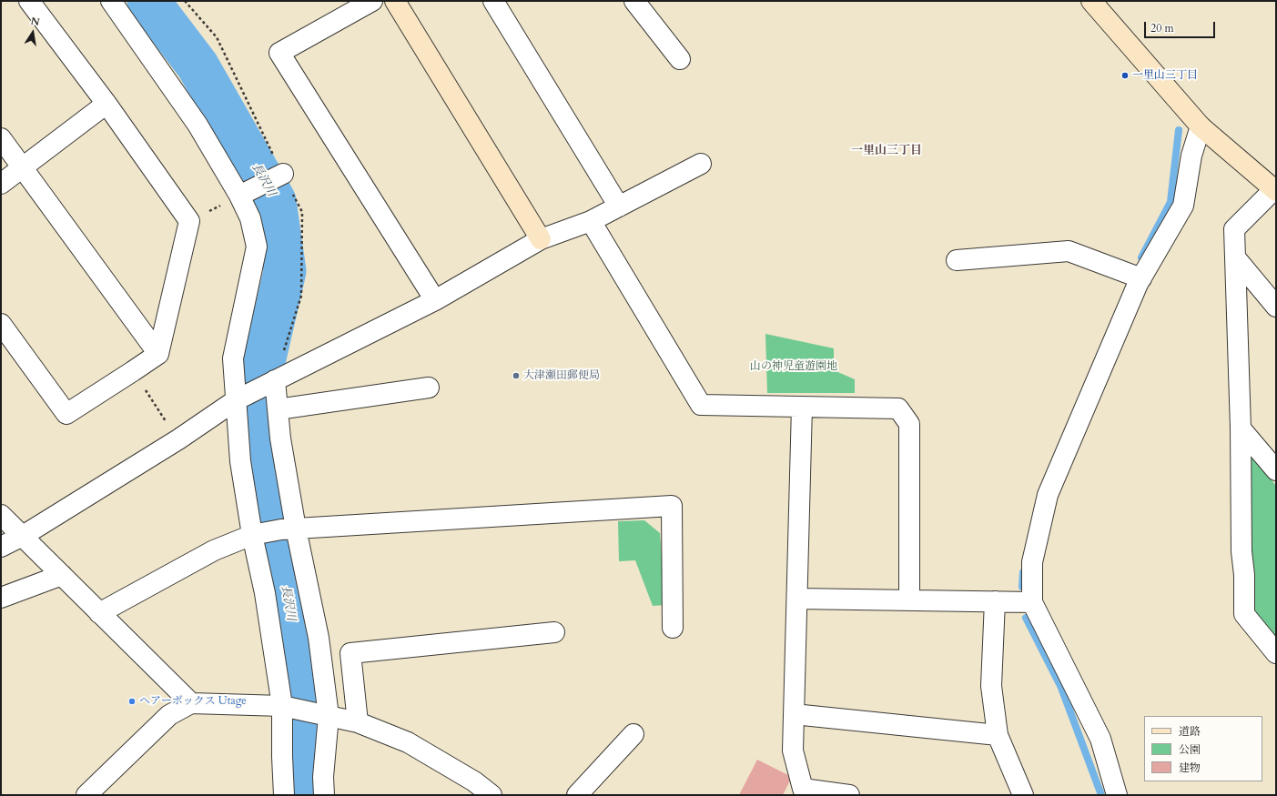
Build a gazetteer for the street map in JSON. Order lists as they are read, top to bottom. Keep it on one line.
{"districts":["一里山三丁目"],"water":["長沢川"],"parks":["山の神児童遊園地"],"places":["一里山三丁目","大津瀬田郵便局","ヘアーボックス Utage"],"legend":["道路","公園","建物"],"scale_bar":"20 m","north":"top"}
